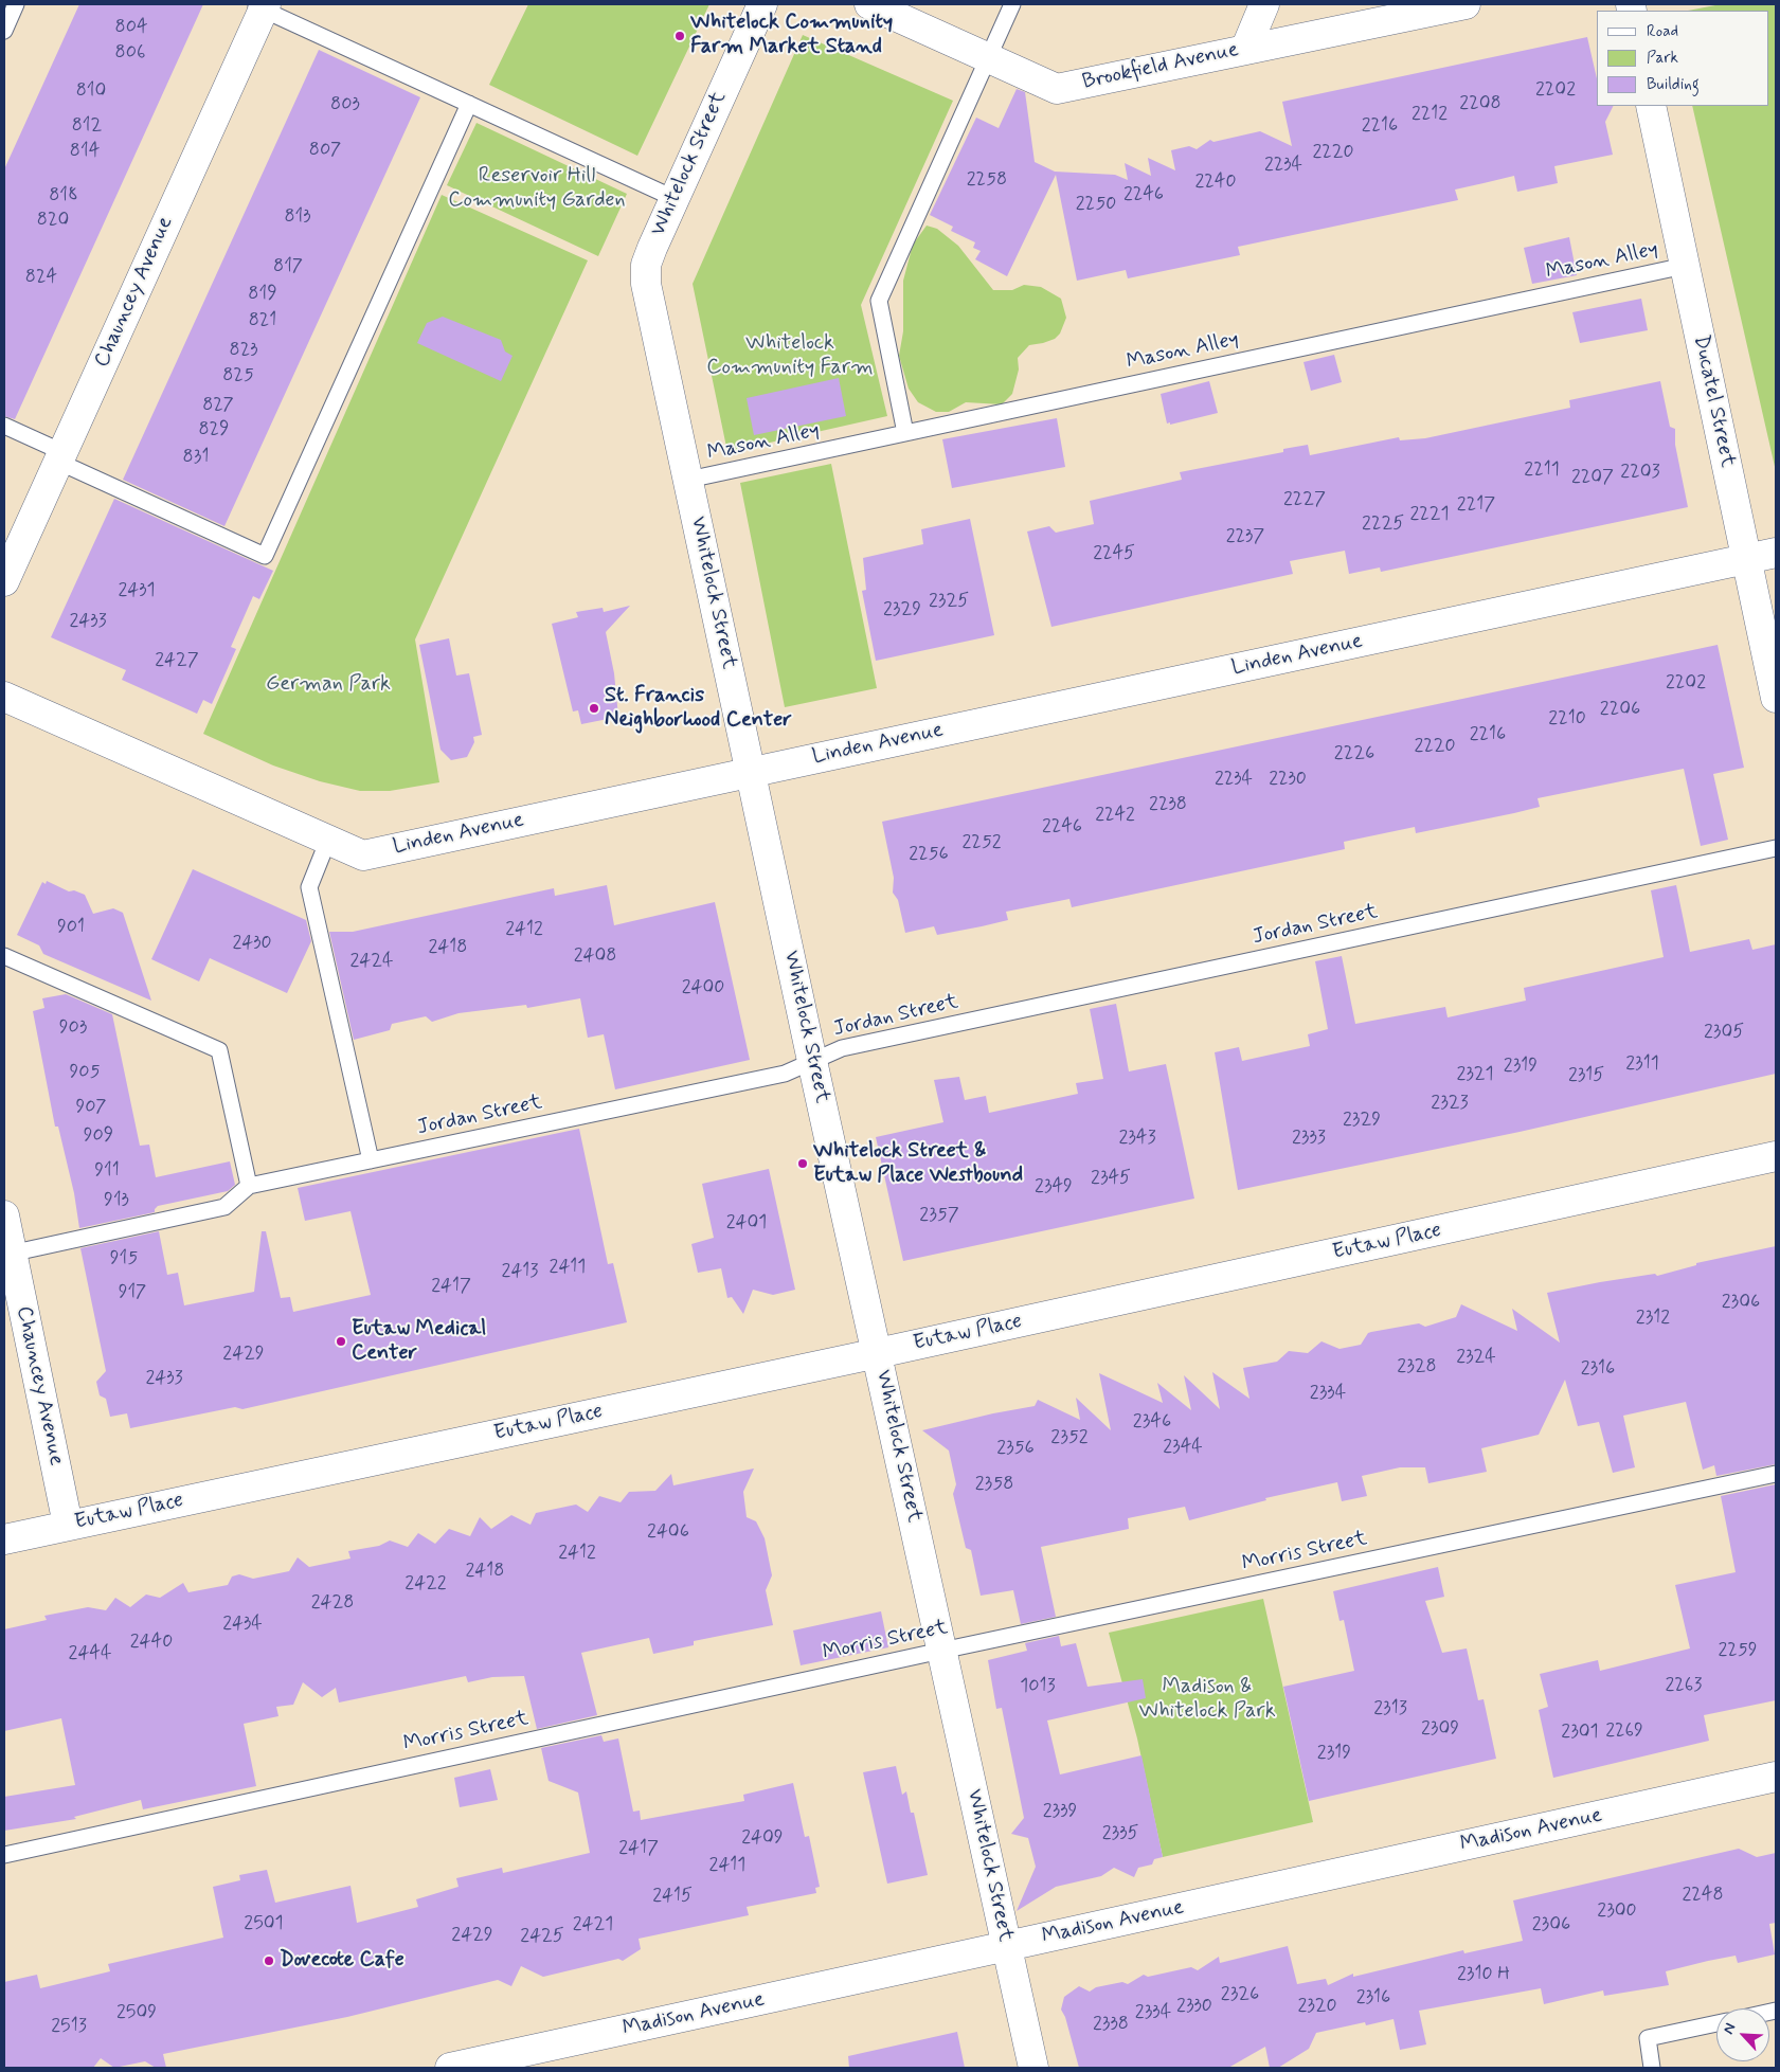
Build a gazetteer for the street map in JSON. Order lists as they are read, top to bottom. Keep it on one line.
{"streets":{"street":["Brookfield Avenue","Whitelock Street","Chauncey Avenue","Ducatel Street","Linden Avenue","Eutaw Place","Madison Avenue"],"lane":["Mason Alley","Jordan Street","Morris Street"]},"crossings":[["Whitelock Street","Mason Alley"],["Whitelock Street","Linden Avenue"],["Whitelock Street","Jordan Street"],["Whitelock Street","Eutaw Place"],["Whitelock Street","Morris Street"],["Whitelock Street","Madison Avenue"],["Mason Alley","Ducatel Street"],["Chauncey Avenue","Jordan Street"],["Chauncey Avenue","Eutaw Place"],["Ducatel Street","Linden Avenue"]],"parks":["Reservoir Hill Community Garden","Whitelock Community Farm","German Park","Madison & Whitelock Park"],"places":["Whitelock Community Farm Market Stand","St. Francis Neighborhood Center","Whitelock Street & Eutaw Place Westbound","Eutaw Medical Center","Dovecote Cafe"],"house_numbers":["804","806","2202","810","2208","803","2212","812","2216","807","814","2220","2234","2258","2240","2246","818","2250","813","820","817","824","819","821","823","825","827","829","831","2211","2203","2207","2227","2217","2221","2225","2237","2245","2431","2325","2329","2433","2427","2202","2206","2210","2216","2220","2226","2234","2230","2238","2242","2246","2252","2256","901","2412","2430","2418","2408","2424","2400","903","2305","2311","2319","905","2321","2315","2323","907","2329","909","2343","2333","911","2345","2349","913","2357","2401","915","2411","2413","2417","917","2306","2312","2429","2324","2328","2316","2433","2334","2346","2352","2344","2356","2358","2406","2412","2418","2422","2428","2434","2440","2259","2444","2263","1013","2313","2309","2269","2301","2319","2339","2335","2409","2417","2411","2248","2415","2300","2501","2421","2306","2429","2425","2310 H","2326","2316","2330","2320","2509","2334","2338","2513"],"legend":["Road","Park","Building"],"north":"top left"}
